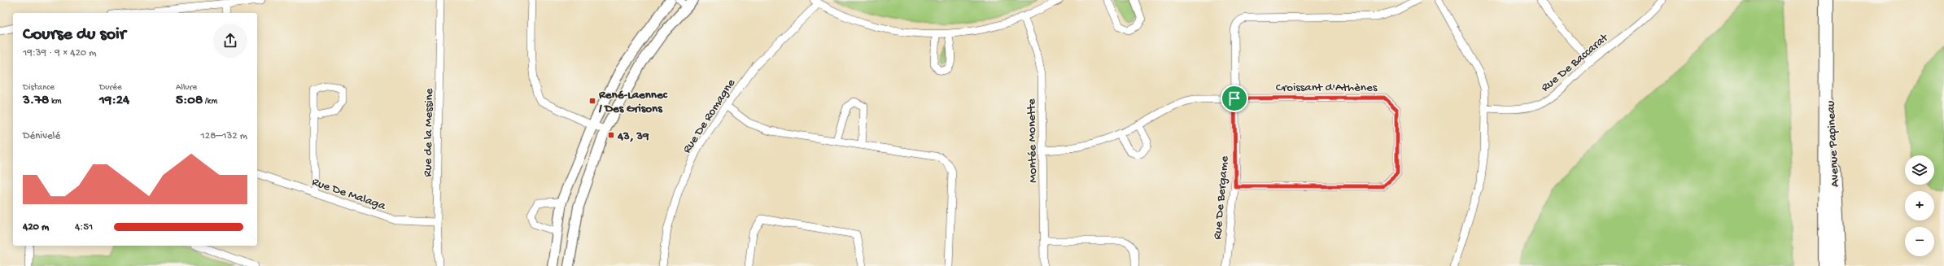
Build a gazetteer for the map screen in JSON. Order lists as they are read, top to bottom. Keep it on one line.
{"streets":{"highway":["Avenue Papineau"],"street":["Rue De Baccarat","Croissant d'Athènes","Rue De Romagne","Rue de la Messine","Montée Monette","Rue De Malaga","Rue De Bergame"]},"crossings":[["Croissant d'Athènes","Montée Monette"],["Croissant d'Athènes","Rue De Bergame"],["Rue de la Messine","Rue De Malaga"]],"places":{"transit":["René-Laennec / Des Grisons","43, 39"]},"page":{"heading":["Course du soir","19:39 · 9 × 420 m"],"stats":[["Distance","3.78 km"],["Durée","19:24"],["Allure","5:08 /km"]],"chart":["Dénivelé","128–132 m"],"map_buttons":["+","−"],"list":[{"name":"420 m","note":"4:51"}]}}
